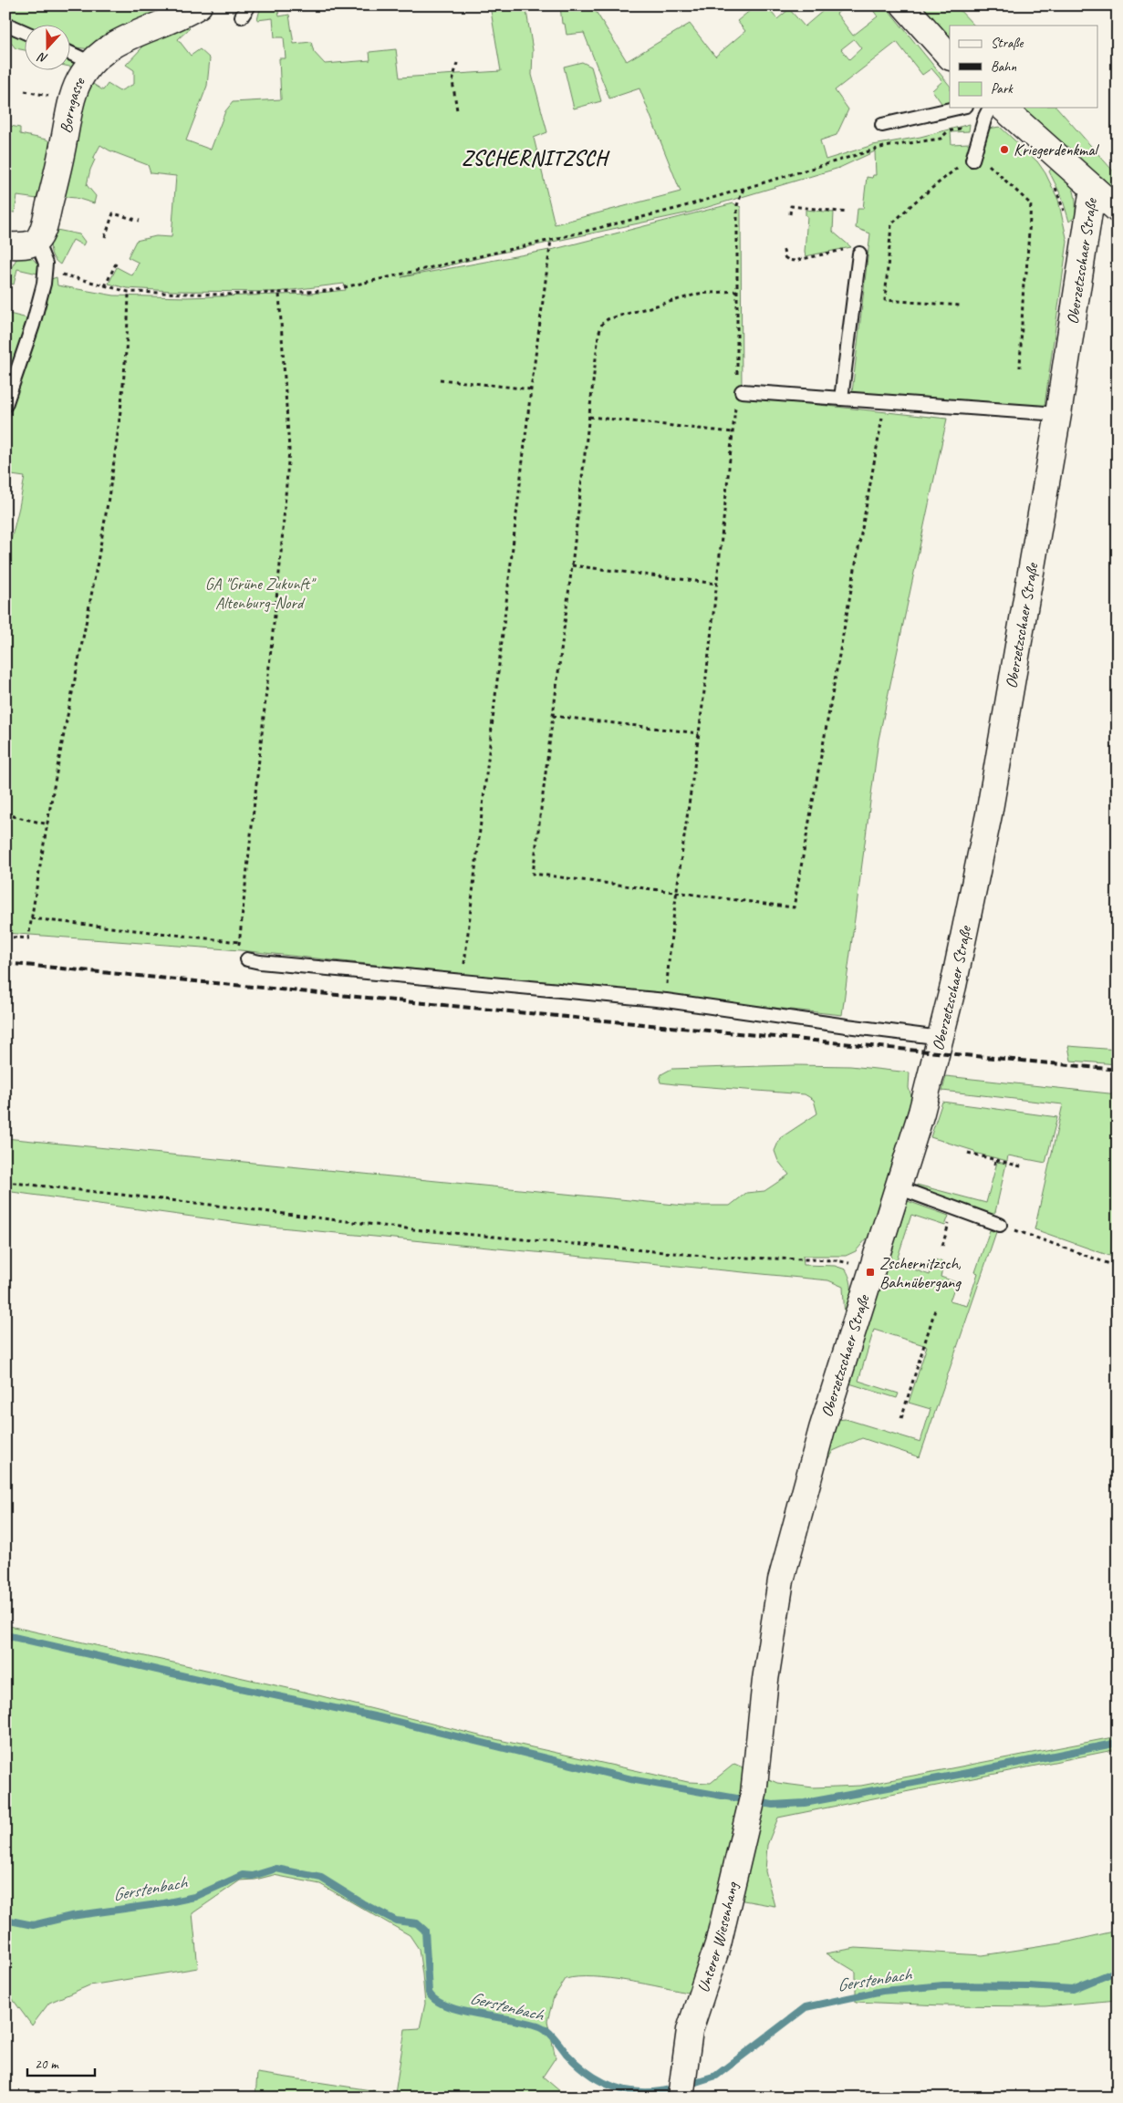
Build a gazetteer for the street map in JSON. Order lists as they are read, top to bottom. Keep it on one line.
{"streets":{"street":["Borngasse","Oberzetzschaer Straße","Unterer Wiesenhang"]},"crossings":[["Oberzetzschaer Straße","Unterer Wiesenhang"]],"districts":["ZSCHERNITZSCH"],"water":["Gerstenbach"],"parks":["GA \"Grüne Zukunft\" Altenburg-Nord"],"places":{"other":["Kriegerdenkmal"],"transit":["Zschernitzsch, Bahnübergang"]},"legend":["Straße","Bahn","Park"],"scale_bar":"20 m","north":"bottom"}
